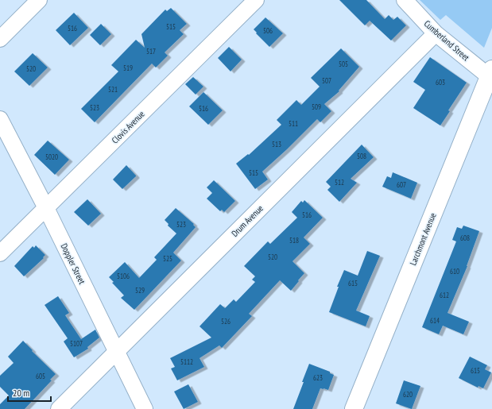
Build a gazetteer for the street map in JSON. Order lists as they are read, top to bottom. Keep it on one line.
{"streets":{"street":["Cumberland Street","Clovis Avenue","Drum Avenue","Larchmont Avenue","Doppler Street"]},"crossings":[["Cumberland Street","Drum Avenue"],["Cumberland Street","Larchmont Avenue"],["Clovis Avenue","Doppler Street"],["Drum Avenue","Doppler Street"]],"house_numbers":["515","516","506","517","505","519","520","507","603","521","509","523","516","511","513","508","5020","515","512","607","516","523","608","518","520","525","610","5106","615","529","612","614","526","5107","5112","615","605","623","620"],"scale_bar":"20 m"}
